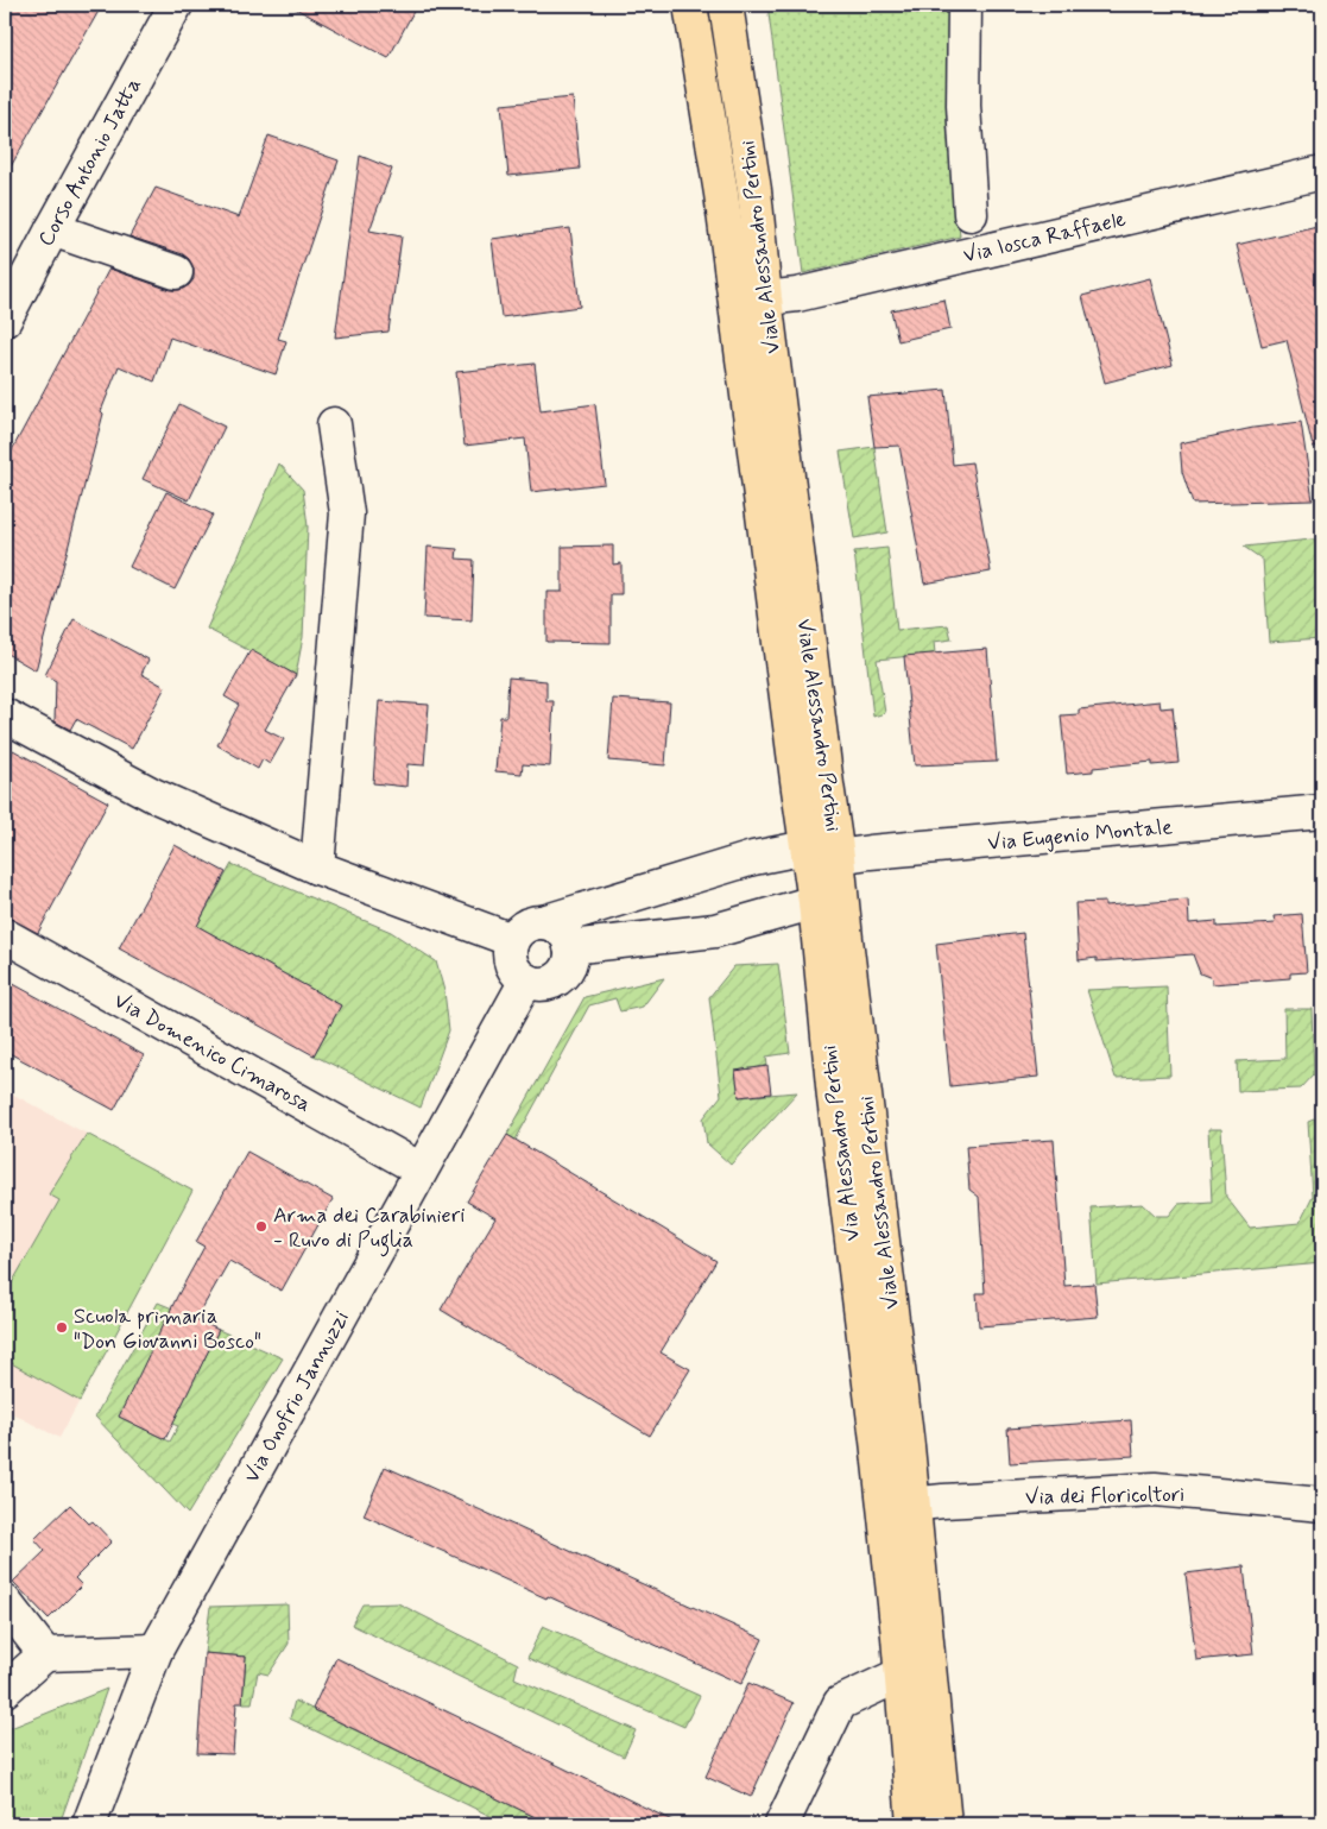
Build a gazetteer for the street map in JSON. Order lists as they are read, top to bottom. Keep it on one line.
{"streets":{"main road":["Viale Alessandro Pertini","Via Alessandro Pertini"],"street":["Corso Antonio Jatta","Via Iosca Raffaele","Via Eugenio Montale","Via Domenico Cimarosa","Via Onofrio Jannuzzi","Via dei Floricoltori"]},"crossings":[["Via Iosca Raffaele","Viale Alessandro Pertini"],["Viale Alessandro Pertini","Via Eugenio Montale"],["Viale Alessandro Pertini","Via Alessandro Pertini"],["Via Domenico Cimarosa","Via Onofrio Jannuzzi"]],"places":["Arma dei Carabinieri - Ruvo di Puglia","Scuola primaria \"Don Giovanni Bosco\""]}
